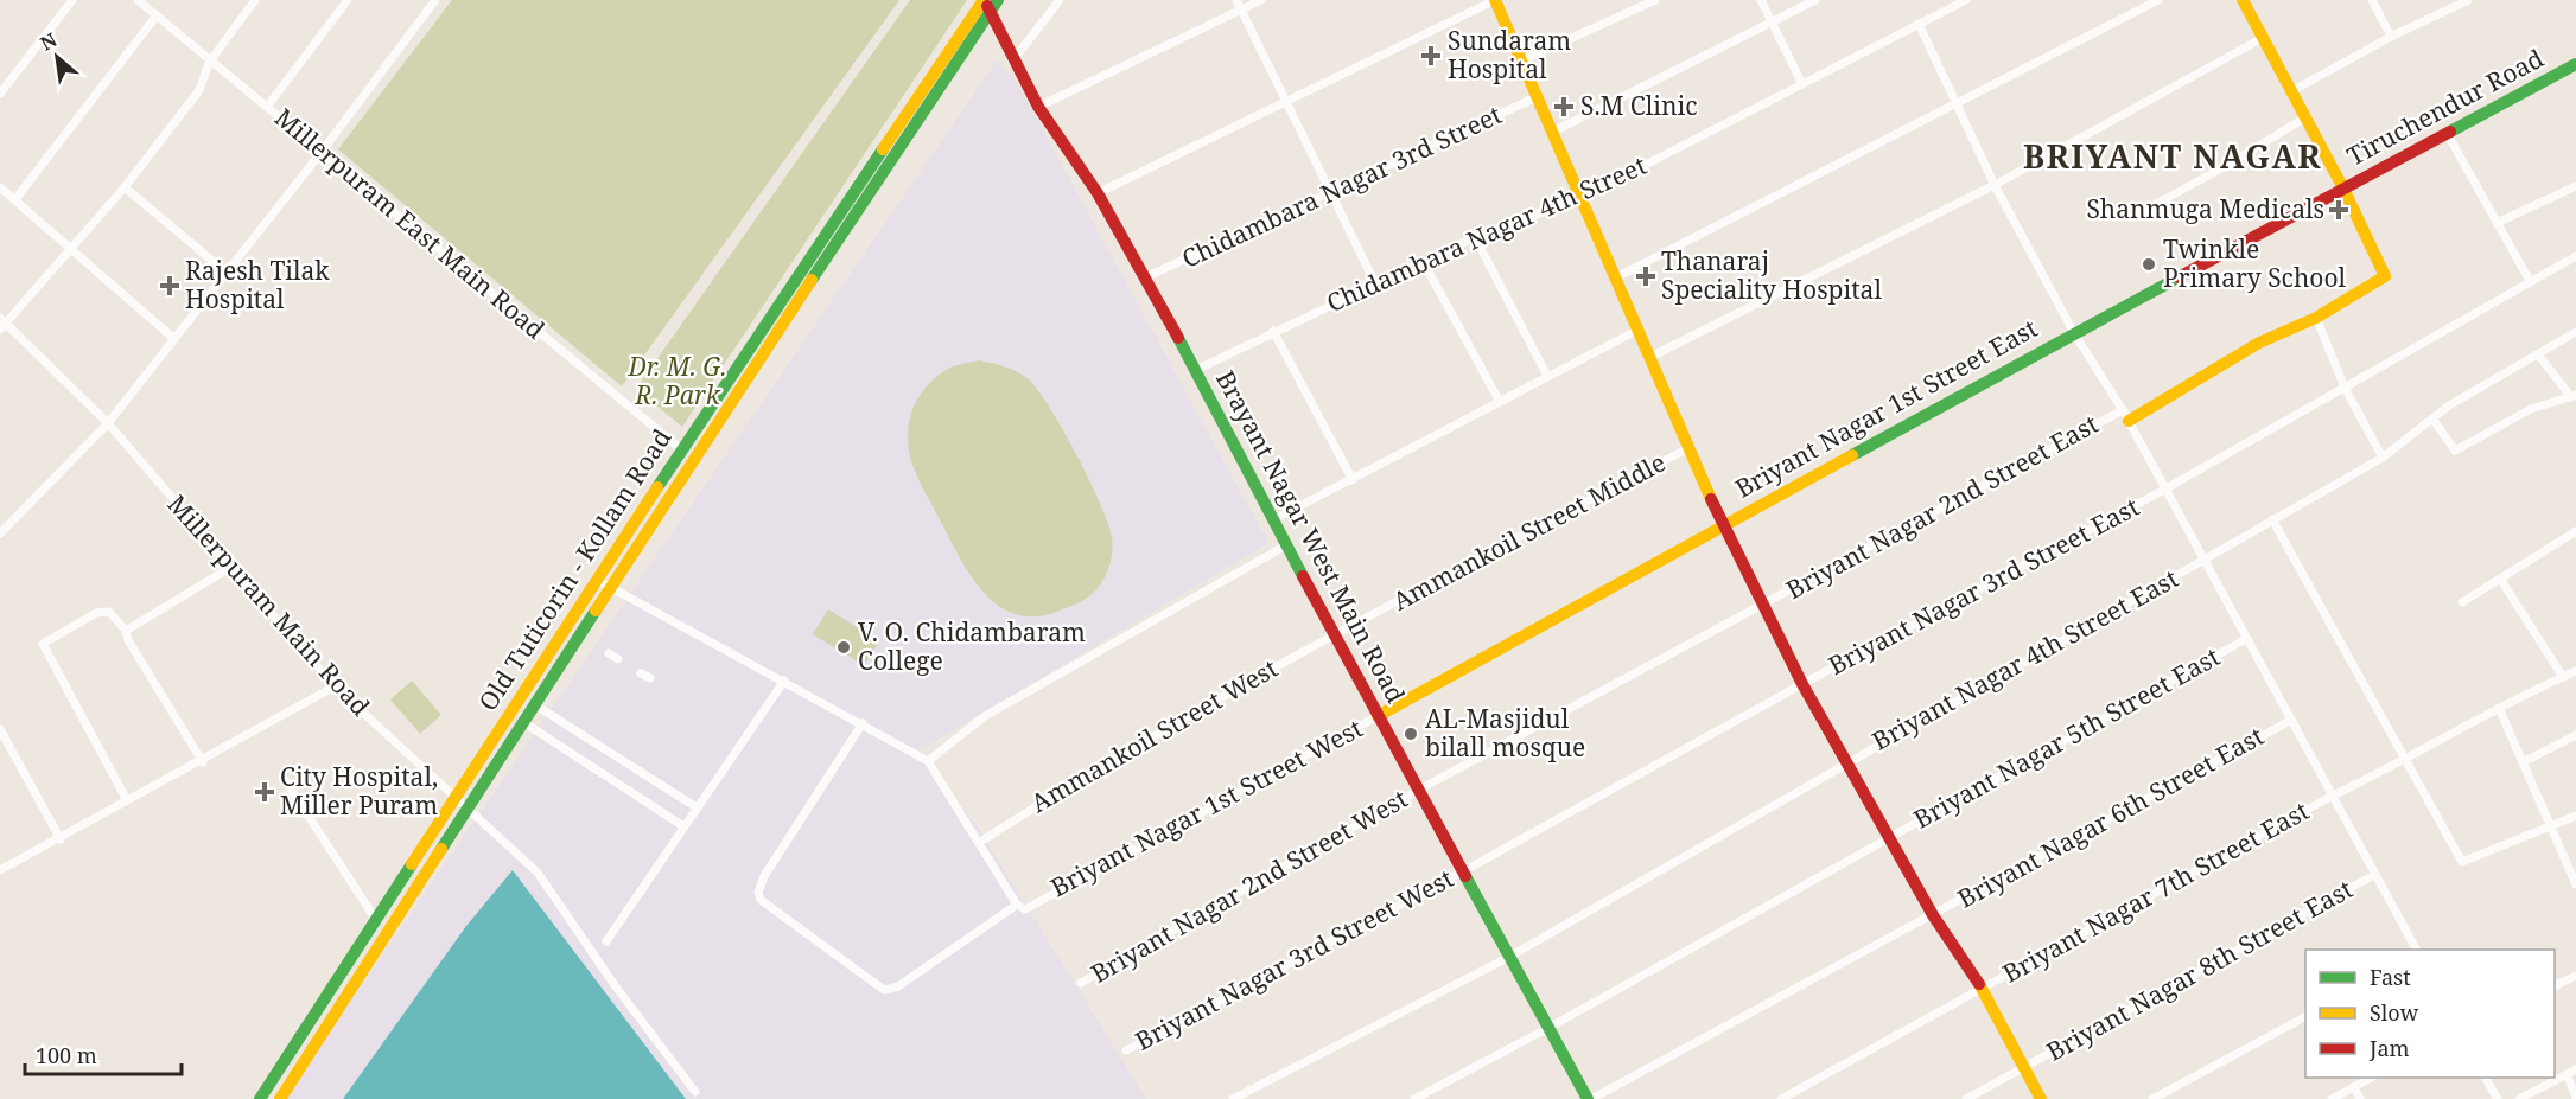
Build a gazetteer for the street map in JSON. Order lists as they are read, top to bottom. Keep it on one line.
{"streets":{"main road":["Tiruchendur Road","Briyant Nagar 1st Street East","Brayant Nagar West Main Road","Old Tuticorin - Kollam Road"],"street":["Chidambara Nagar 3rd Street","Millerpuram East Main Road","Chidambara Nagar 4th Street","Briyant Nagar 2nd Street East","Ammankoil Street Middle","Briyant Nagar 3rd Street East","Millerpuram Main Road","Briyant Nagar 4th Street East","Ammankoil Street West","Briyant Nagar 5th Street East","Briyant Nagar 1st Street West","Briyant Nagar 6th Street East","Briyant Nagar 2nd Street West","Briyant Nagar 7th Street East","Briyant Nagar 3rd Street West","Briyant Nagar 8th Street East"]},"crossings":[["Tiruchendur Road","Briyant Nagar 1st Street East"],["Chidambara Nagar 3rd Street","Brayant Nagar West Main Road"],["Millerpuram East Main Road","Old Tuticorin - Kollam Road"],["Chidambara Nagar 4th Street","Brayant Nagar West Main Road"],["Briyant Nagar 1st Street East","Brayant Nagar West Main Road"],["Briyant Nagar 1st Street East","Briyant Nagar 1st Street West"],["Briyant Nagar 2nd Street East","Brayant Nagar West Main Road"],["Briyant Nagar 2nd Street East","Briyant Nagar 2nd Street West"],["Ammankoil Street Middle","Brayant Nagar West Main Road"],["Ammankoil Street Middle","Ammankoil Street West"],["Brayant Nagar West Main Road","Old Tuticorin - Kollam Road"],["Brayant Nagar West Main Road","Briyant Nagar 3rd Street East"],["Brayant Nagar West Main Road","Briyant Nagar 4th Street East"],["Brayant Nagar West Main Road","Ammankoil Street West"],["Brayant Nagar West Main Road","Briyant Nagar 5th Street East"],["Brayant Nagar West Main Road","Briyant Nagar 1st Street West"],["Brayant Nagar West Main Road","Briyant Nagar 6th Street East"],["Brayant Nagar West Main Road","Briyant Nagar 2nd Street West"],["Brayant Nagar West Main Road","Briyant Nagar 3rd Street West"],["Old Tuticorin - Kollam Road","Millerpuram Main Road"],["Briyant Nagar 3rd Street East","Briyant Nagar 3rd Street West"]],"districts":["BRIYANT NAGAR"],"parks":["Dr. M. G. R. Park"],"places":{"health":["Sundaram Hospital","S.M Clinic","Shanmuga Medicals","Thanaraj Speciality Hospital","Rajesh Tilak Hospital","City Hospital, Miller Puram"],"other":["Twinkle Primary School","V. O. Chidambaram College","AL-Masjidul bilall mosque"]},"legend":["Fast","Slow","Jam"],"scale_bar":"100 m","north":"top left"}
